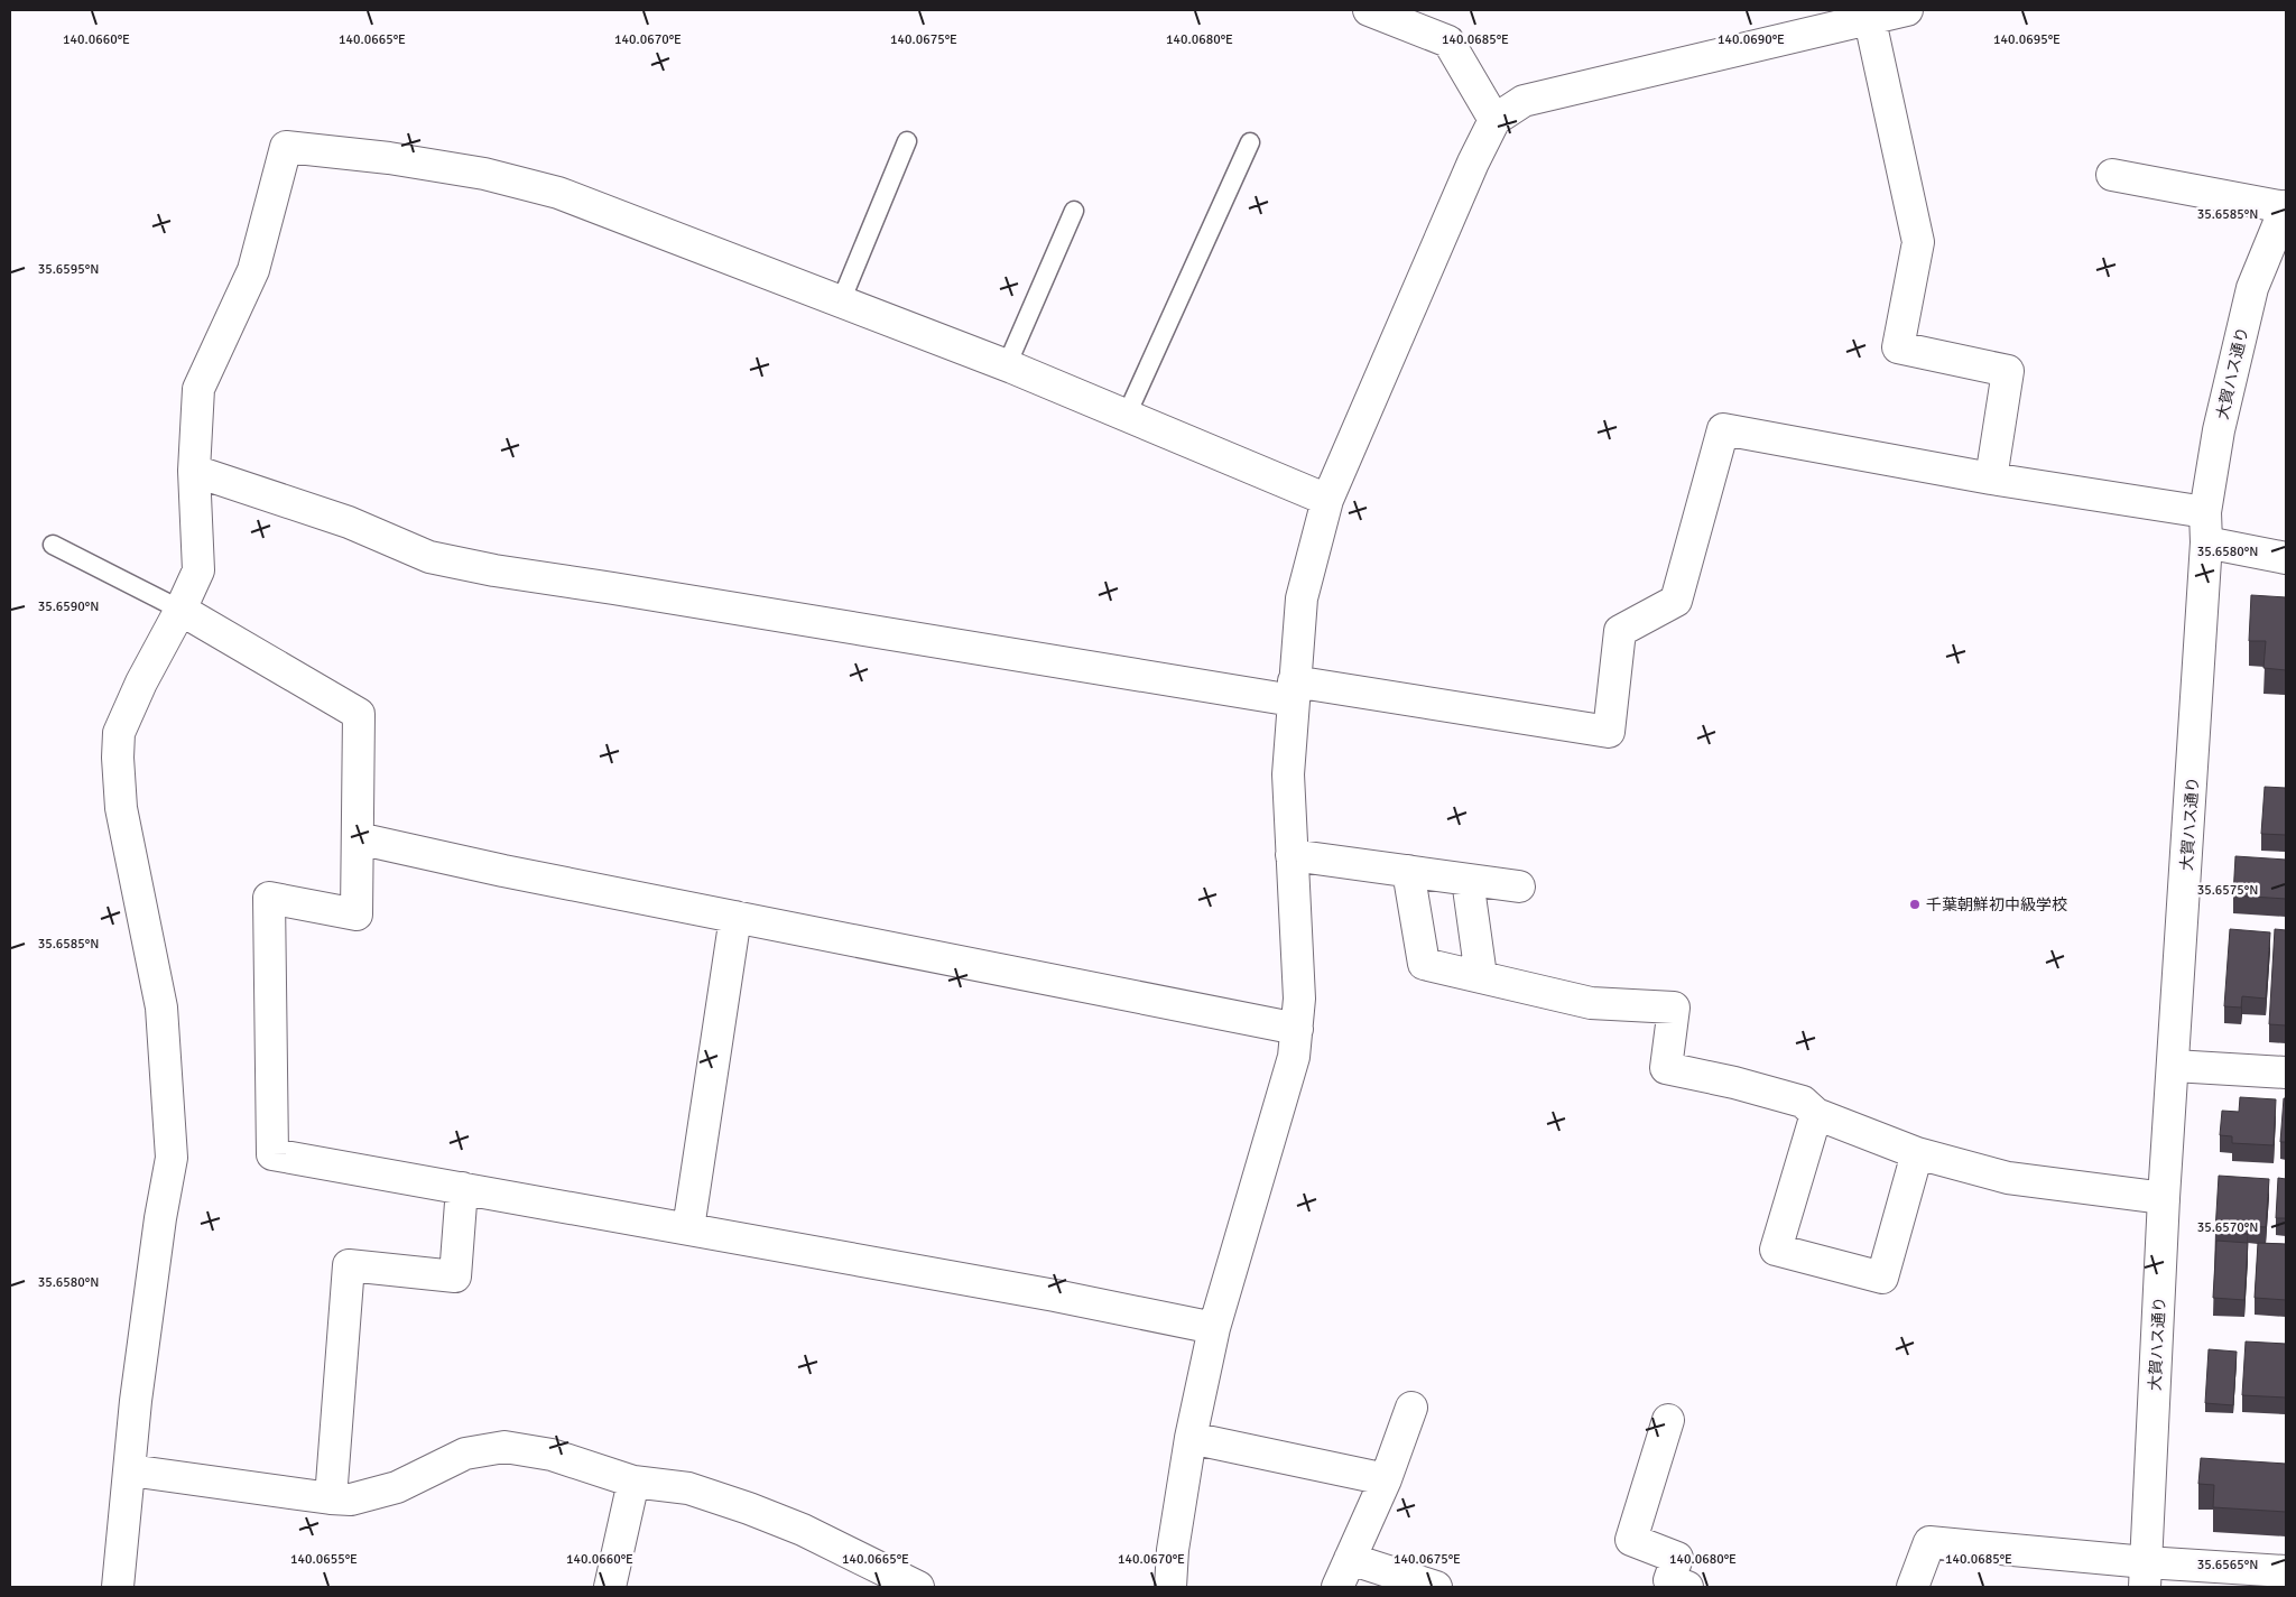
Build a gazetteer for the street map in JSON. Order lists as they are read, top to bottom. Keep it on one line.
{"streets":{"street":["大賀ハス通り"]},"places":["千葉朝鮮初中級学校"],"coordinates":["140.0660°E","140.0665°E","140.0670°E","140.0675°E","140.0680°E","140.0685°E","140.0690°E","140.0695°E","35.6585°N","35.6595°N","35.6580°N","35.6590°N","35.6575°N","35.6570°N","140.0655°E","35.6565°N"]}
